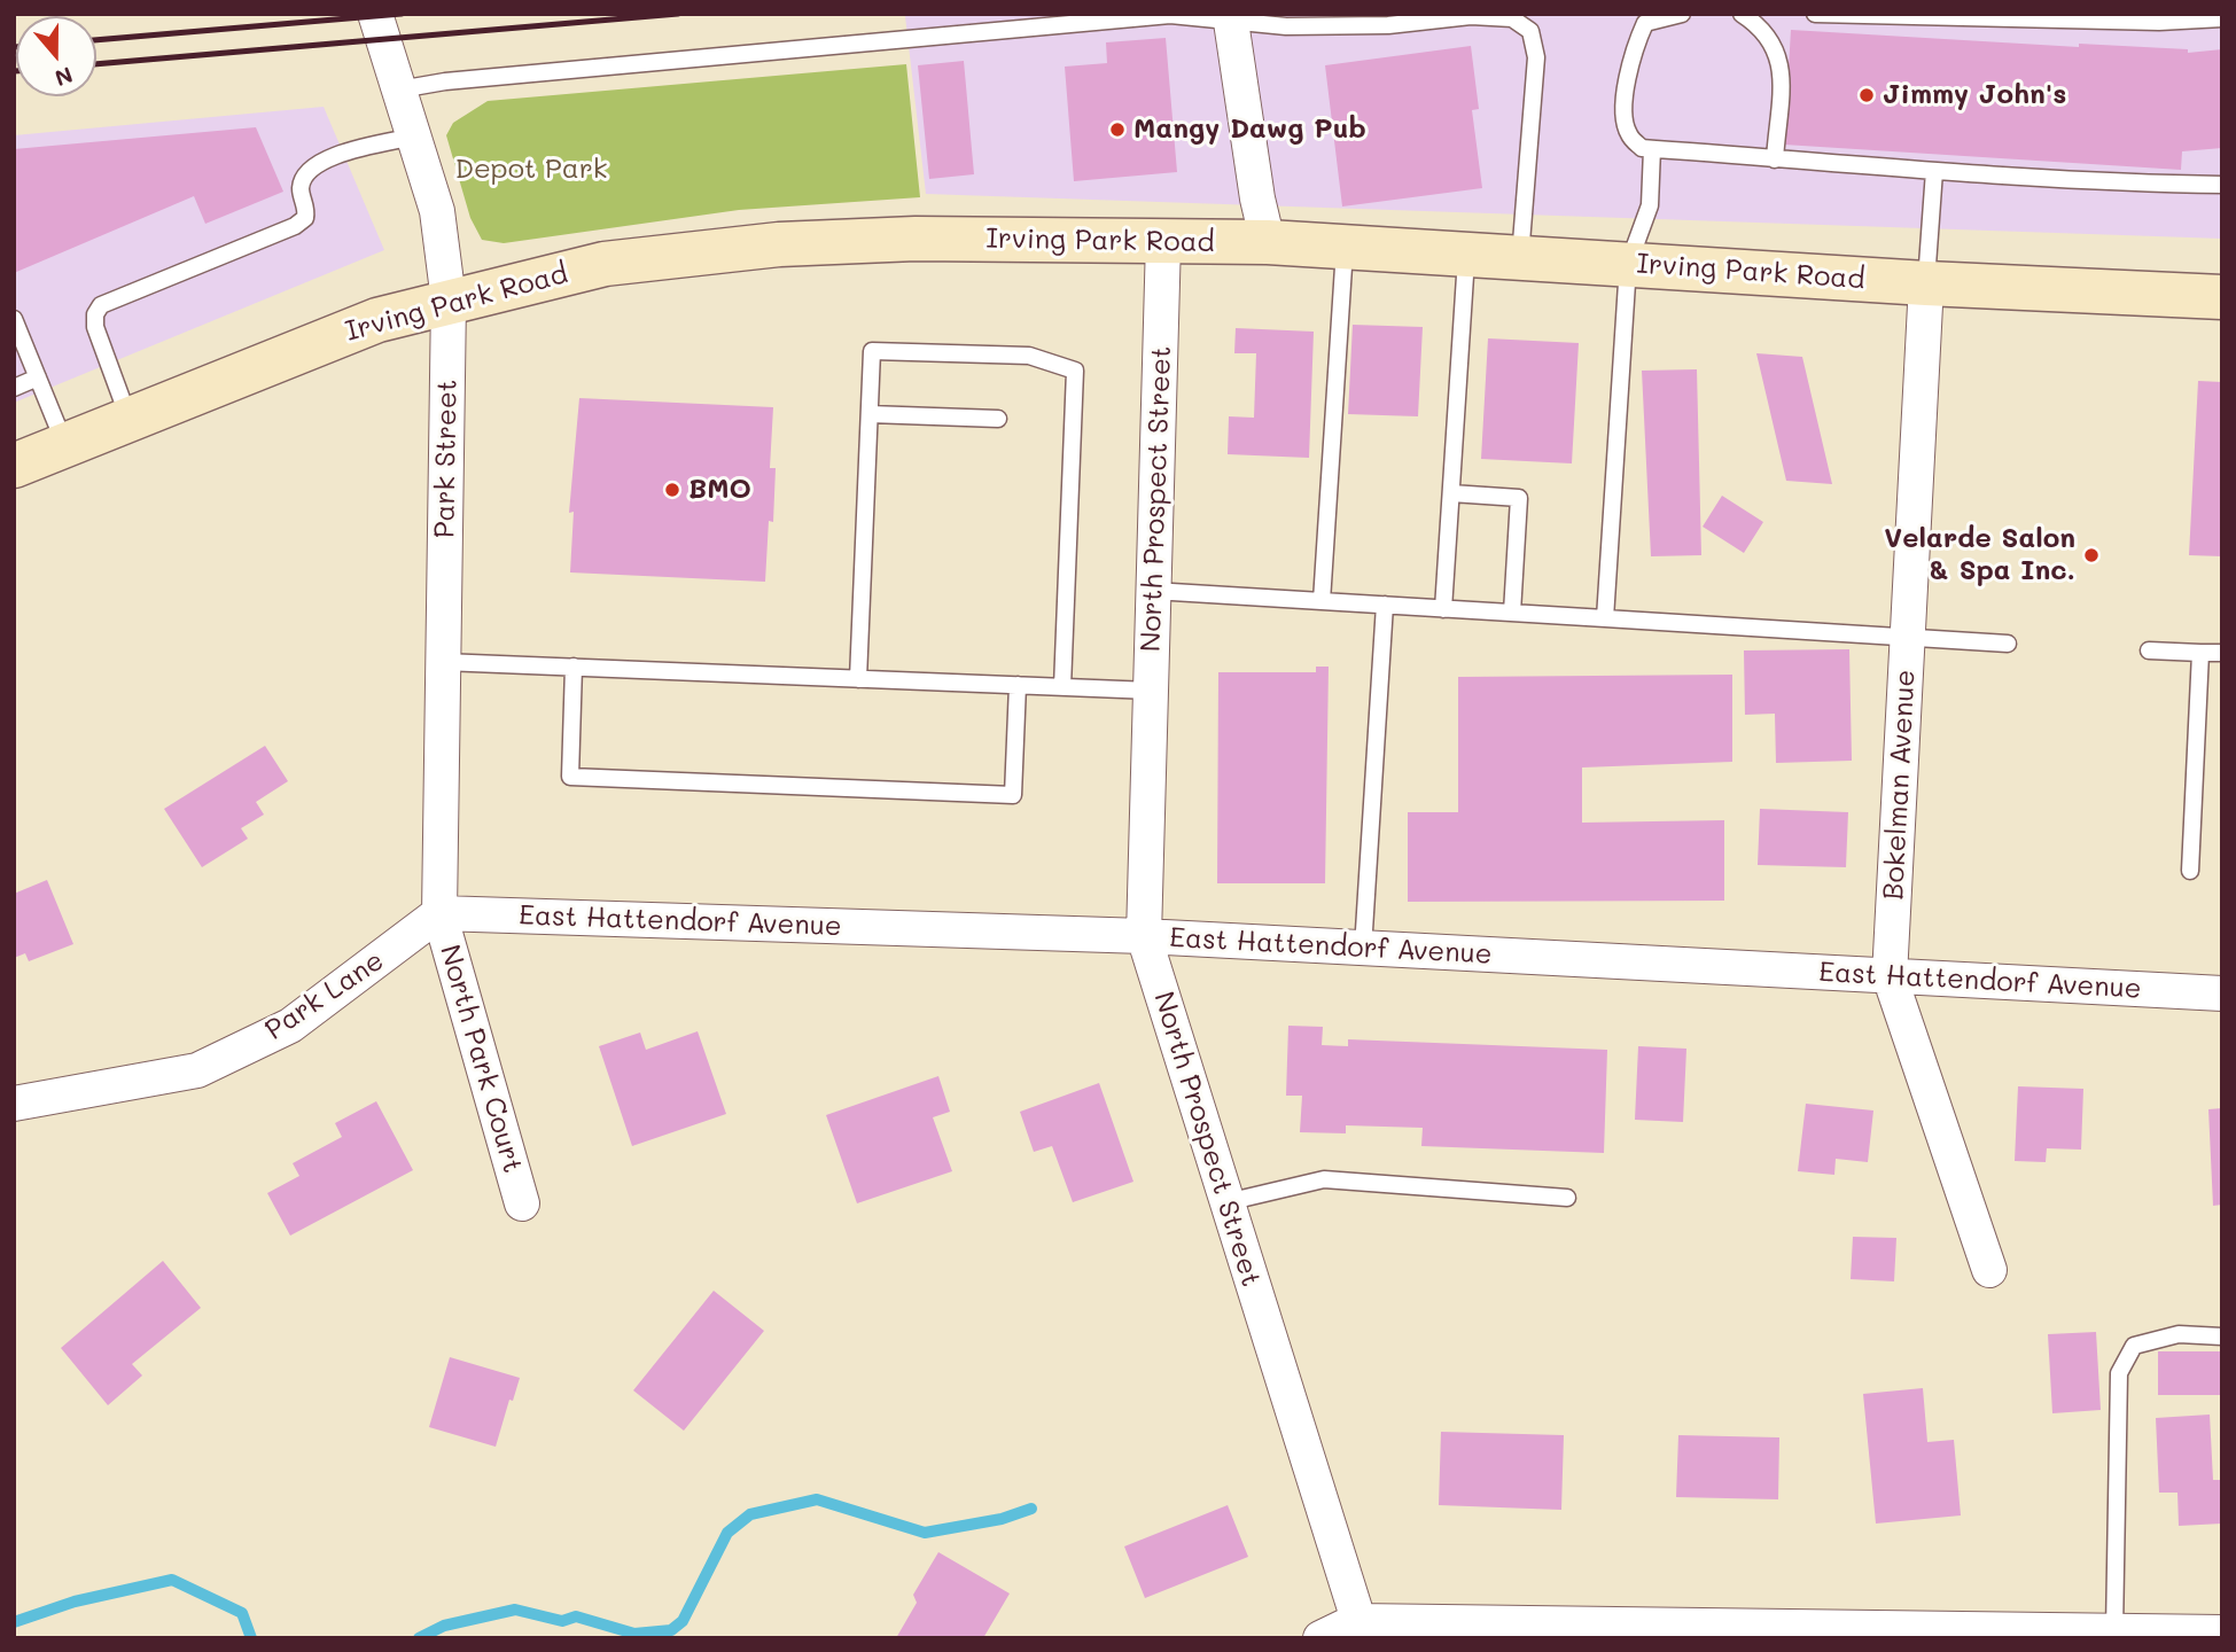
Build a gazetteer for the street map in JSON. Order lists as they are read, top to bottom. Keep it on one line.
{"streets":{"main road":["Irving Park Road"],"street":["Park Street","North Prospect Street","Bokelman Avenue","East Hattendorf Avenue","Park Lane","North Park Court"]},"crossings":[["Irving Park Road","Park Street"],["Irving Park Road","North Prospect Street"],["Irving Park Road","Bokelman Avenue"],["Park Street","East Hattendorf Avenue"],["Park Street","Park Lane"],["Park Street","North Park Court"],["North Prospect Street","East Hattendorf Avenue"],["Bokelman Avenue","East Hattendorf Avenue"],["East Hattendorf Avenue","Park Lane"],["East Hattendorf Avenue","North Park Court"],["Park Lane","North Park Court"]],"parks":["Depot Park"],"places":["Jimmy John's","Mangy Dawg Pub","BMO","Velarde Salon & Spa Inc."],"north":"bottom"}
